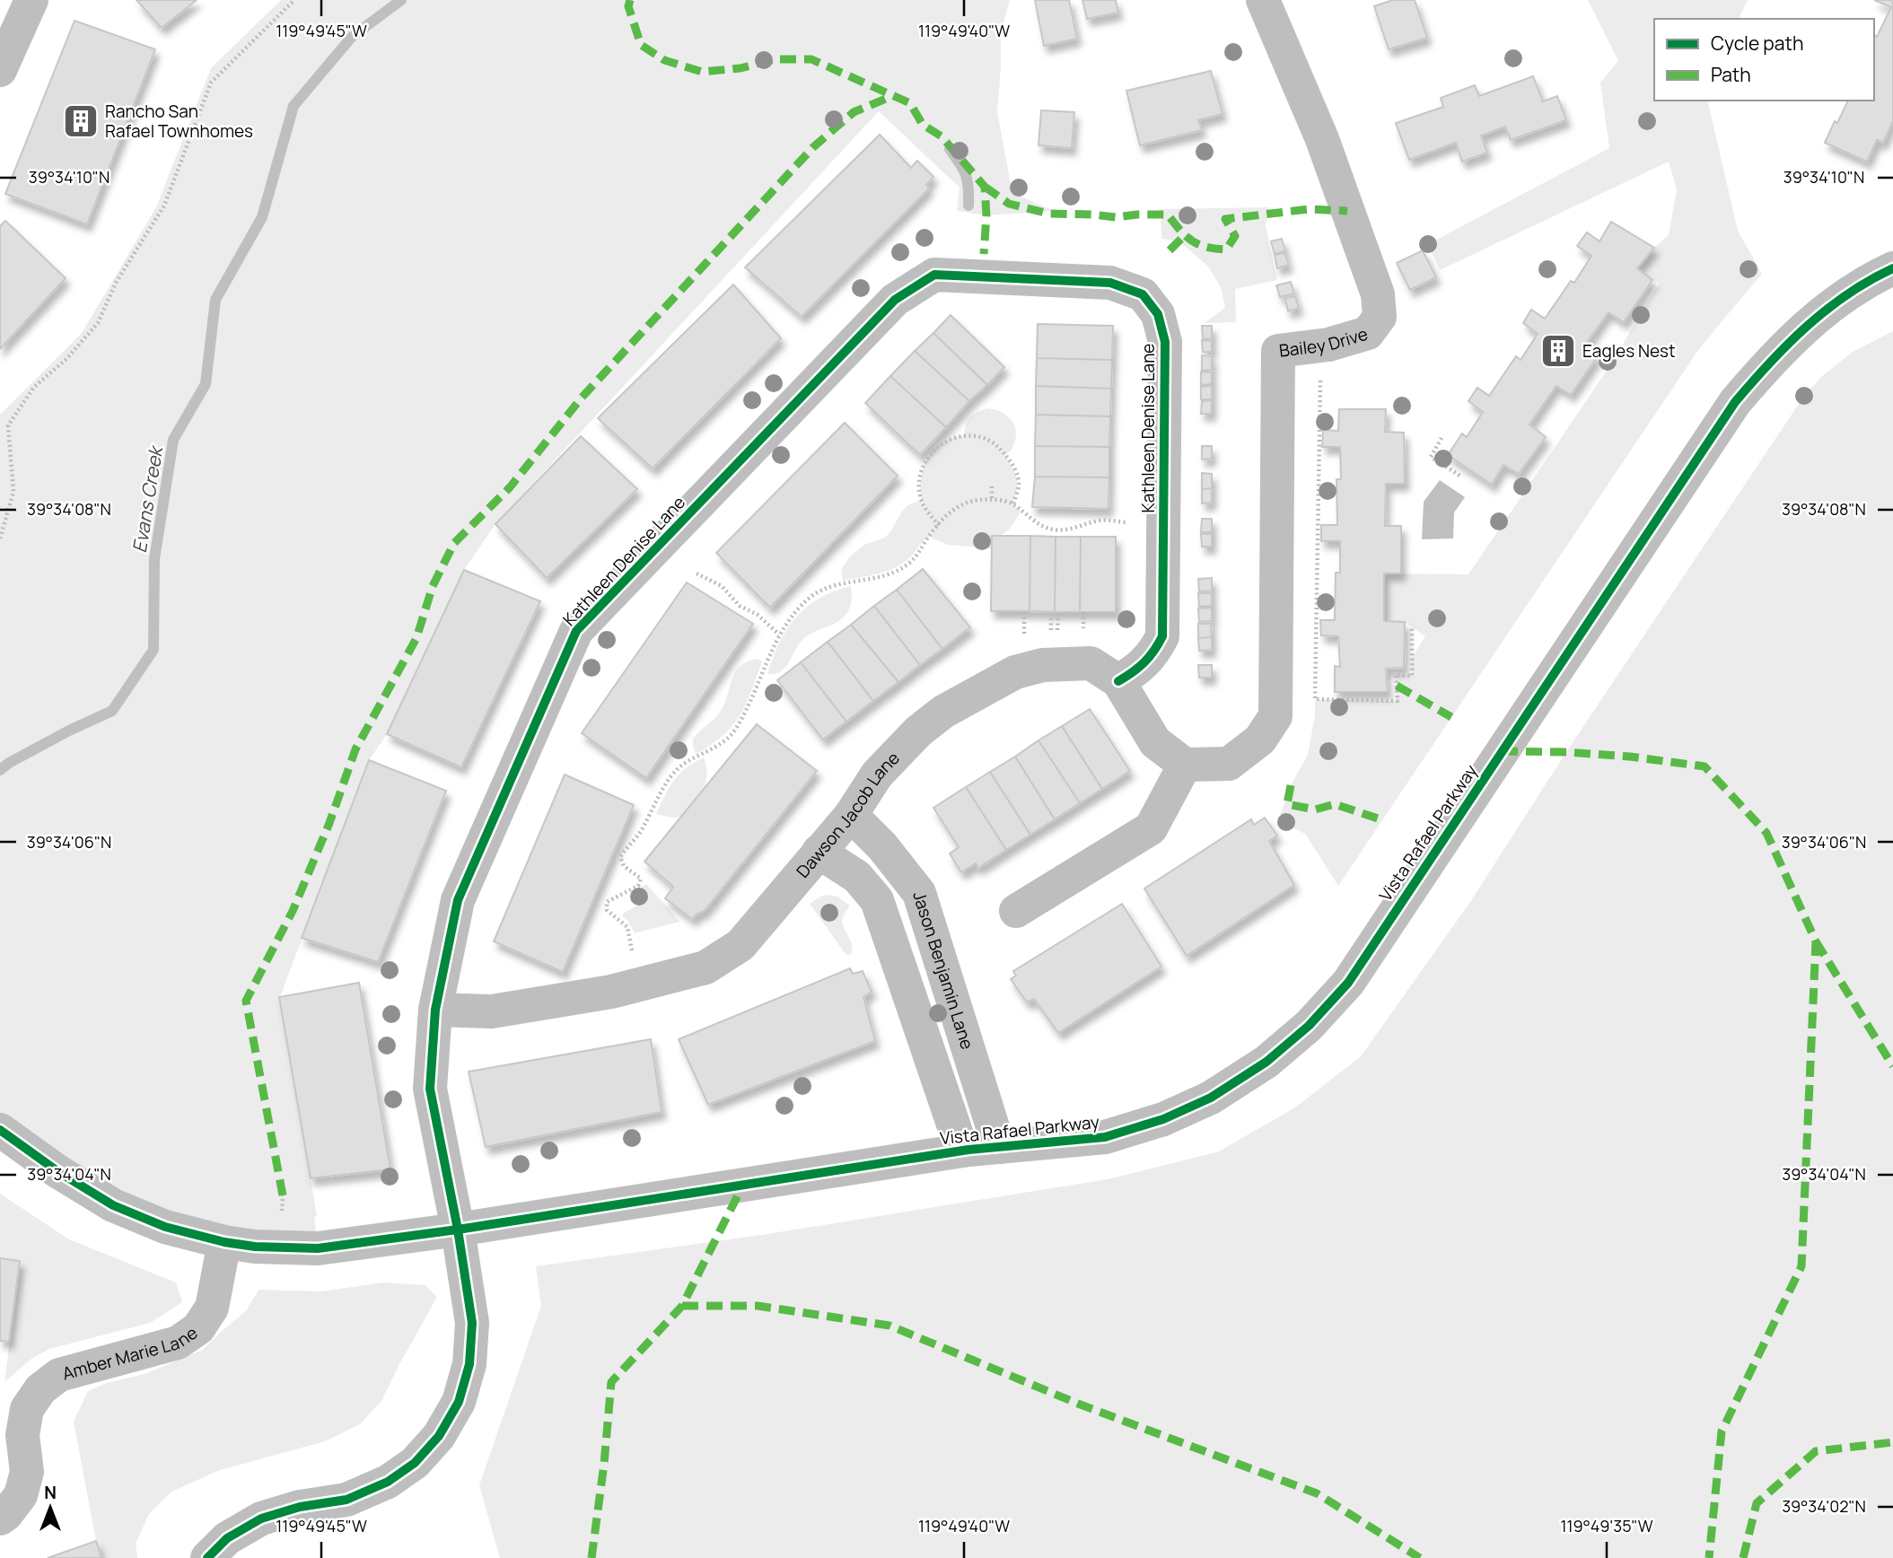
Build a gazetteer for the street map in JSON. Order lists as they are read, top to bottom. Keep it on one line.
{"streets":{"street":["Bailey Drive","Kathleen Denise Lane","Dawson Jacob Lane","Vista Rafael Parkway","Jason Benjamin Lane","Amber Marie Lane"]},"crossings":[["Bailey Drive","Dawson Jacob Lane"],["Kathleen Denise Lane","Dawson Jacob Lane"],["Kathleen Denise Lane","Vista Rafael Parkway"],["Dawson Jacob Lane","Jason Benjamin Lane"],["Vista Rafael Parkway","Jason Benjamin Lane"],["Vista Rafael Parkway","Amber Marie Lane"]],"water":["Evans Creek"],"places":{"building":["Rancho San Rafael Townhomes","Eagles Nest"]},"legend":["Cycle path","Path"],"north":"top","coordinates":["119°49'45\"W","119°49'40\"W","39°34'10\"N","39°34'08\"N","39°34'06\"N","39°34'04\"N","39°34'02\"N","119°49'35\"W"]}
